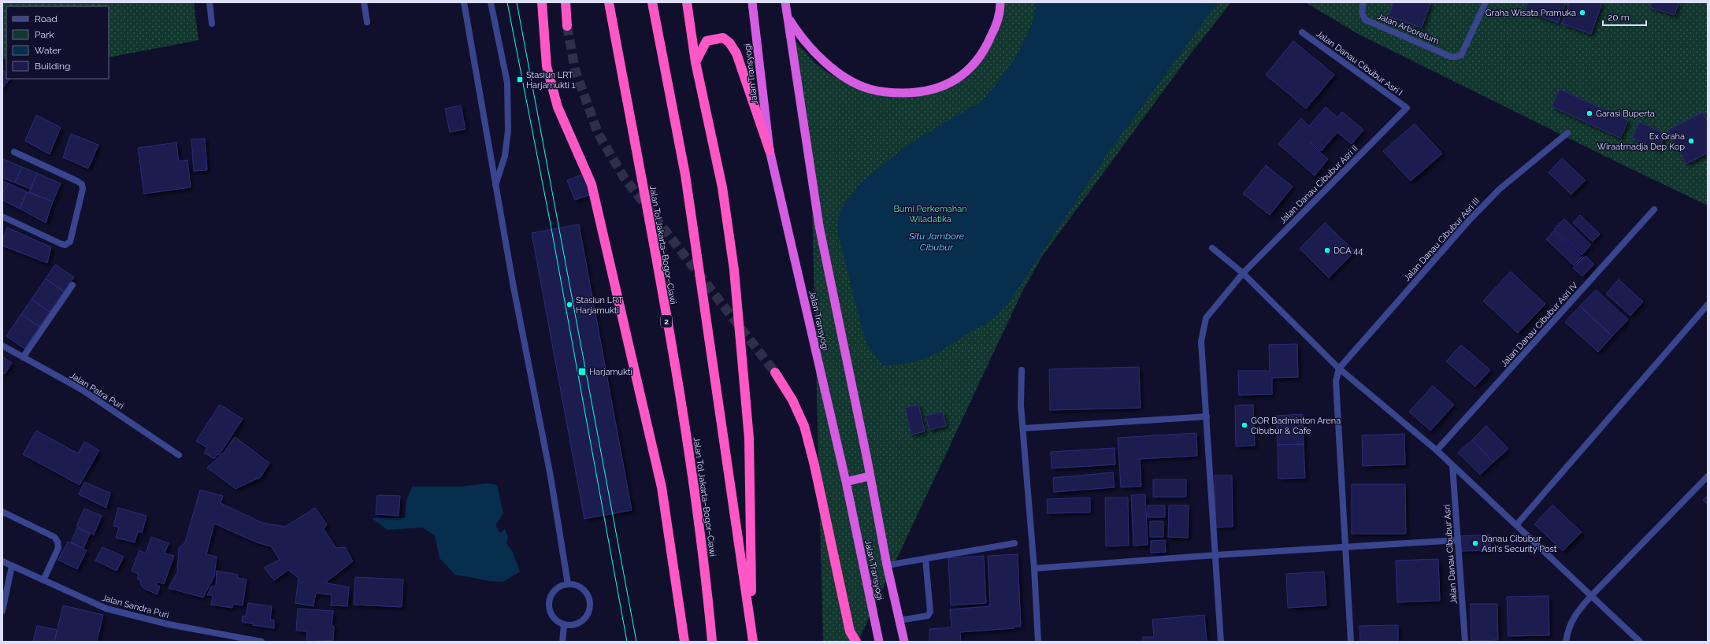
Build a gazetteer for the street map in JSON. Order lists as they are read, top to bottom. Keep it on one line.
{"streets":{"highway":["Jalan Transyogi","Jalan Tol Jakarta–Bogor–Ciawi","2"],"street":["Jalan Arboretum","Jalan Danau Cibubur Asri I","Jalan Danau Cibubur Asri II","Jalan Danau Cibubur Asri III","Jalan Danau Cibubur Asri IV","Jalan Patra Puri","Jalan Danau Cibubur Asri","Jalan Sandra Puri"]},"crossings":[["Jalan Danau Cibubur Asri I","Jalan Danau Cibubur Asri II"]],"water":["Situ Jambore Cibubur"],"parks":["Bumi Perkemahan Wiladatika"],"places":{"other":["Graha Wisata Pramuka","Garasi Buperta","Ex Graha Wiraatmadja Dep Kop","DCA 44","Stasiun LRT Harjamukti","GOR Badminton Arena Cibubur & Cafe","Danau Cibubur Asri's Security Post"],"transit":["Stasiun LRT Harjamukti 1","Harjamukti"]},"legend":["Road","Park","Water","Building"],"scale_bar":"20 m"}
